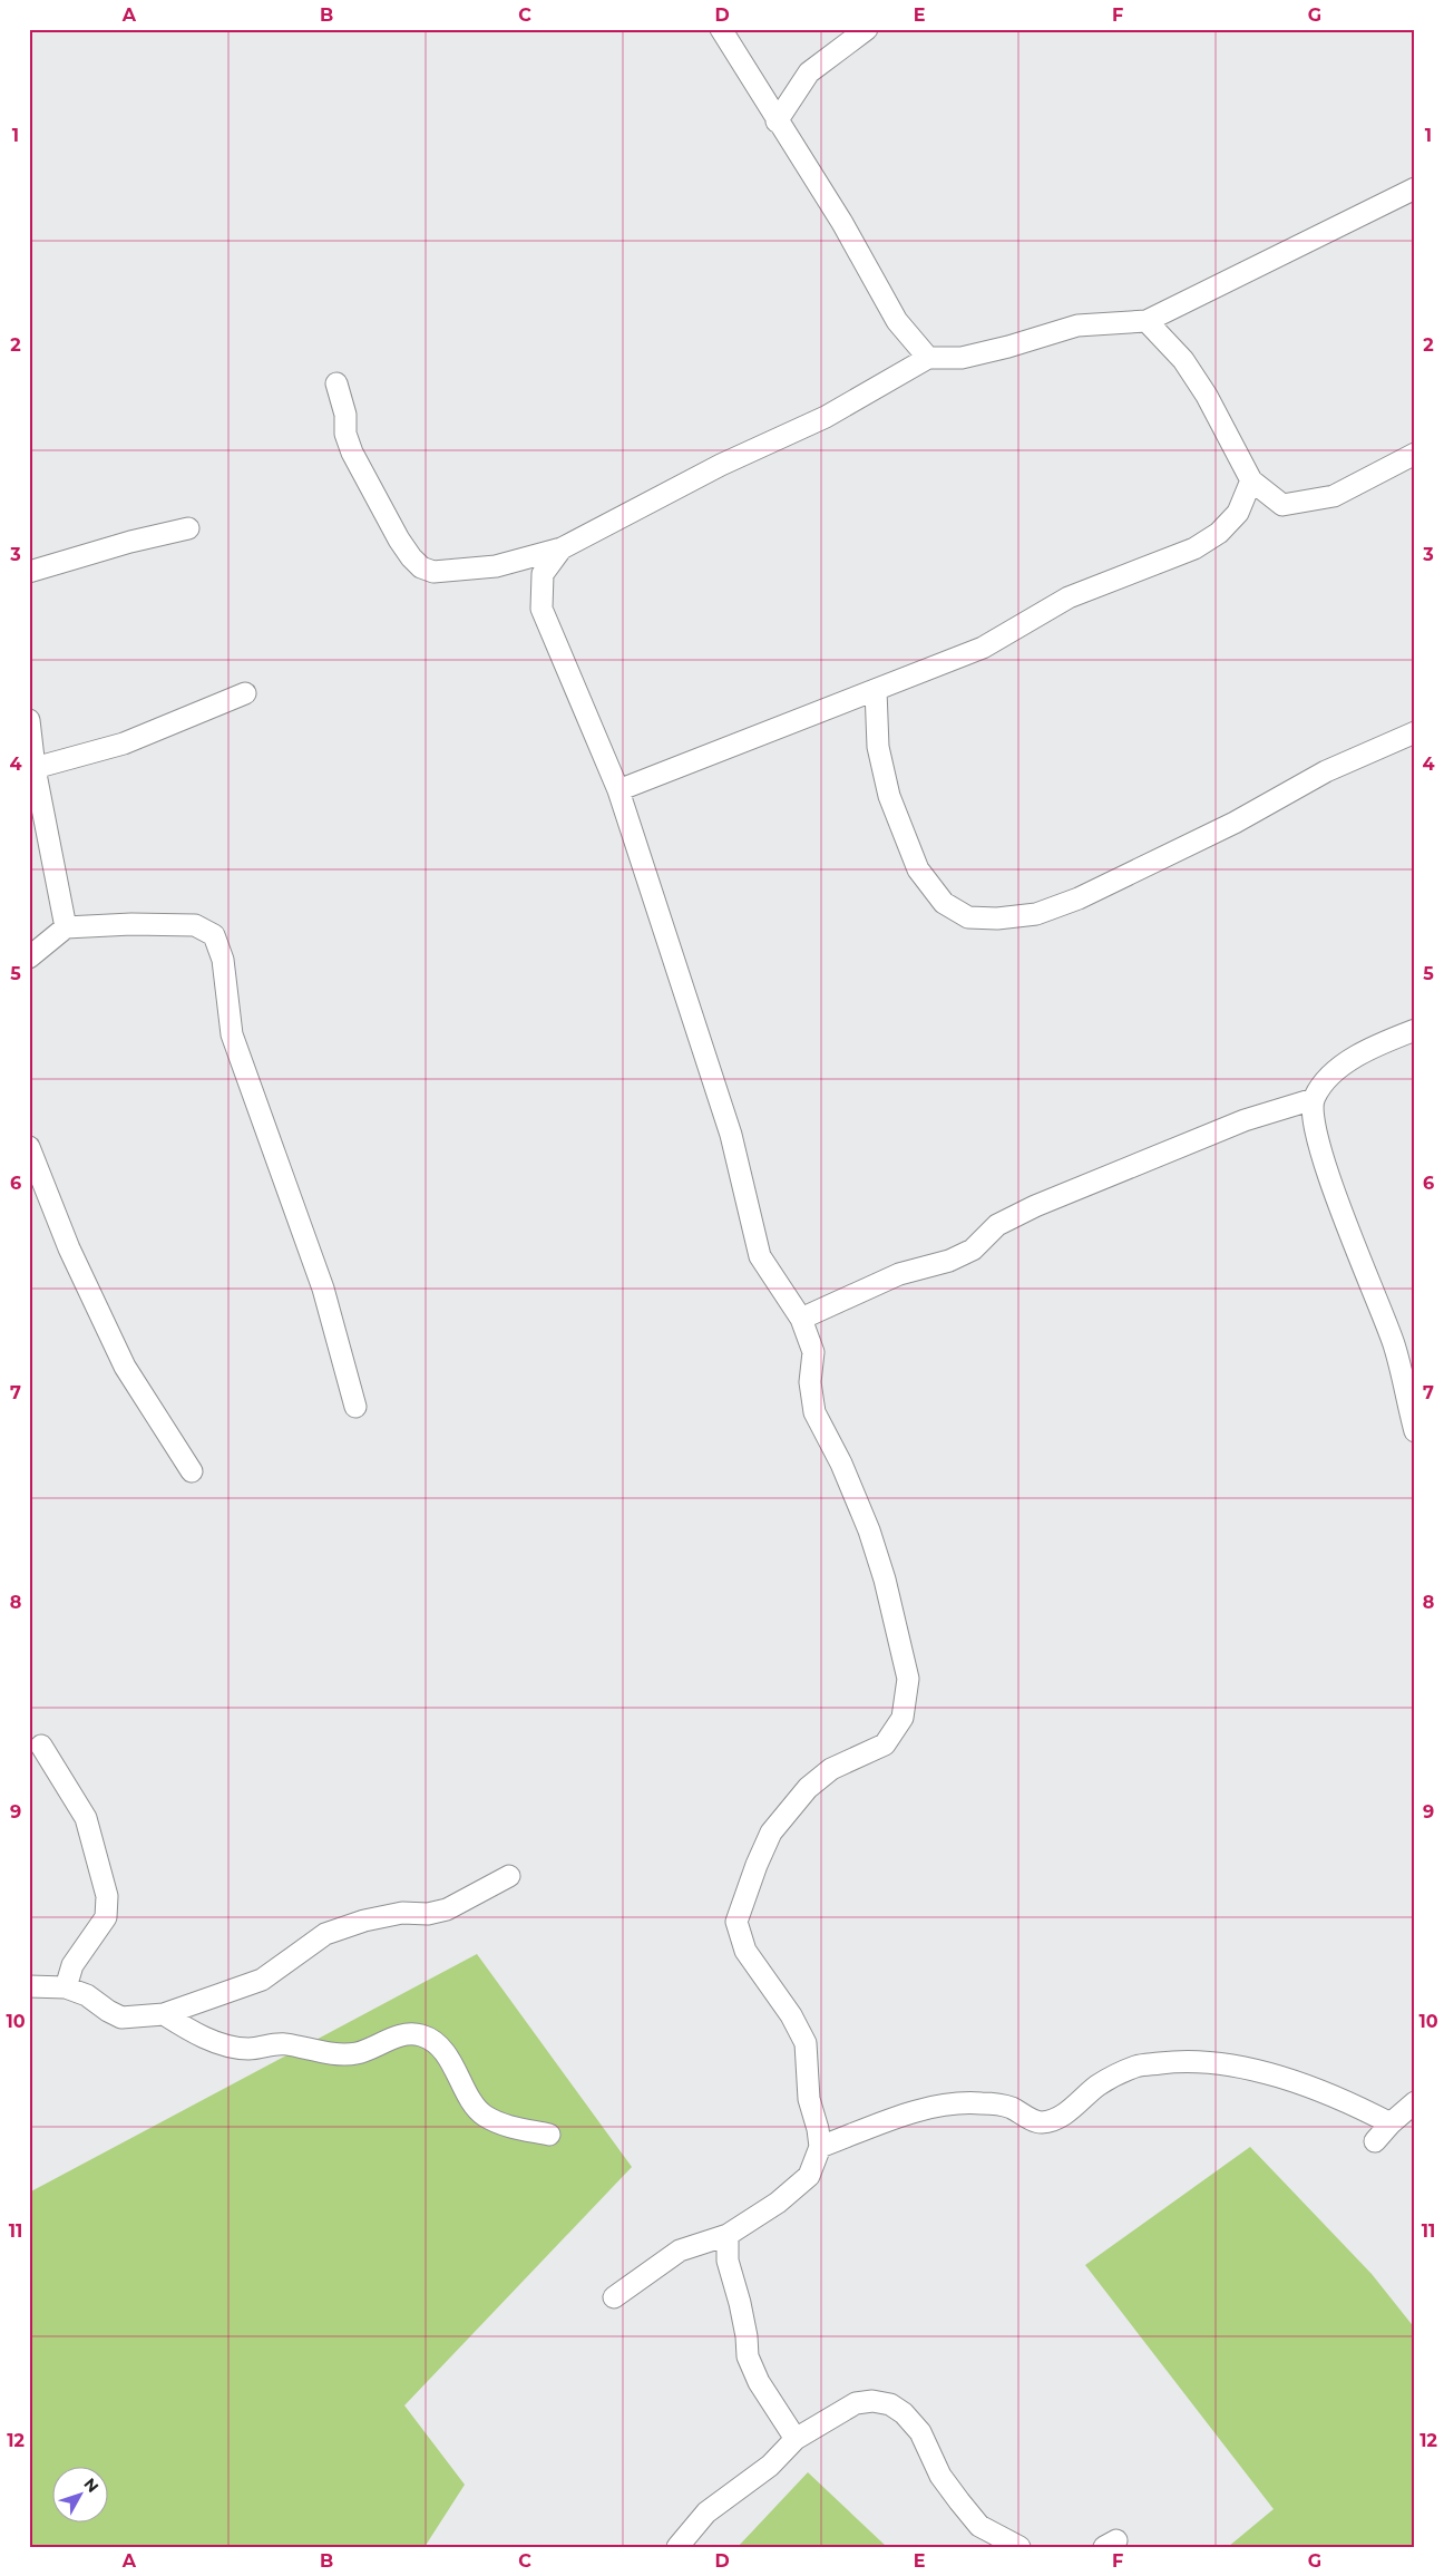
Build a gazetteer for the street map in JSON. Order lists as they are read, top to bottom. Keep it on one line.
{"north":"top right","grid":{"columns":["A","B","C","D","E","F","G"],"rows":["1","2","3","4","5","6","7","8","9","10","11","12"]}}
